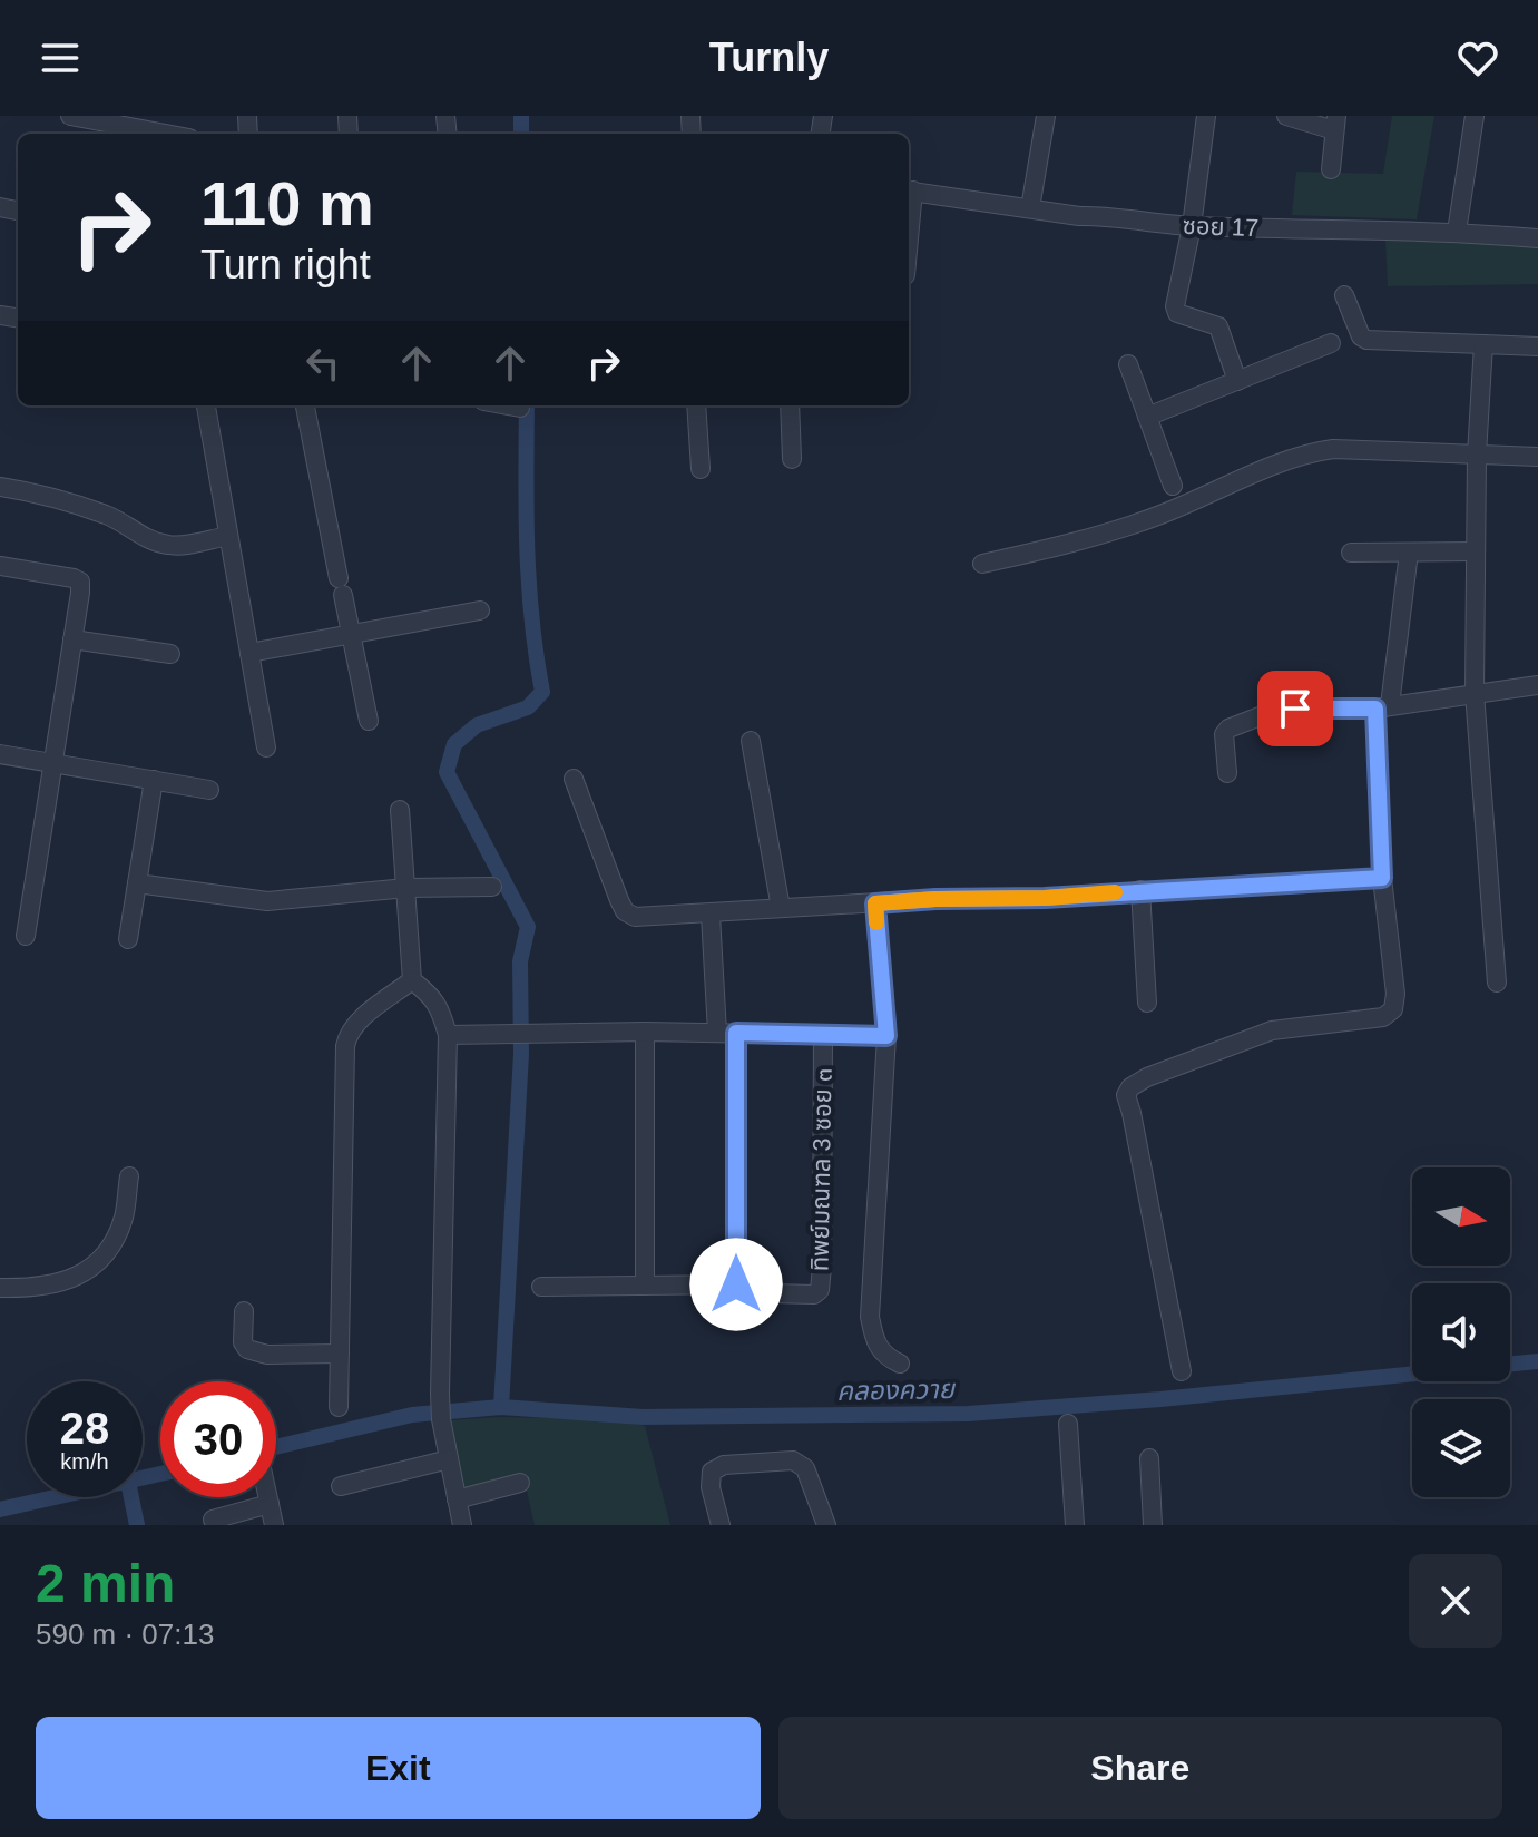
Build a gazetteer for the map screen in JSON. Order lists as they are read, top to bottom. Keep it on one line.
{"streets":{"street":["ซอย 17","ทิพย์มณฑล 3 ซอย ๓"]},"water":["คลองควาย"],"north":"right","page":{"header":"Turnly","turn":["110 m","Turn right"],"speed":"28 km/h","limit":"30","heading":["2 min","590 m · 07:13"],"buttons":["Exit","Share"]}}
